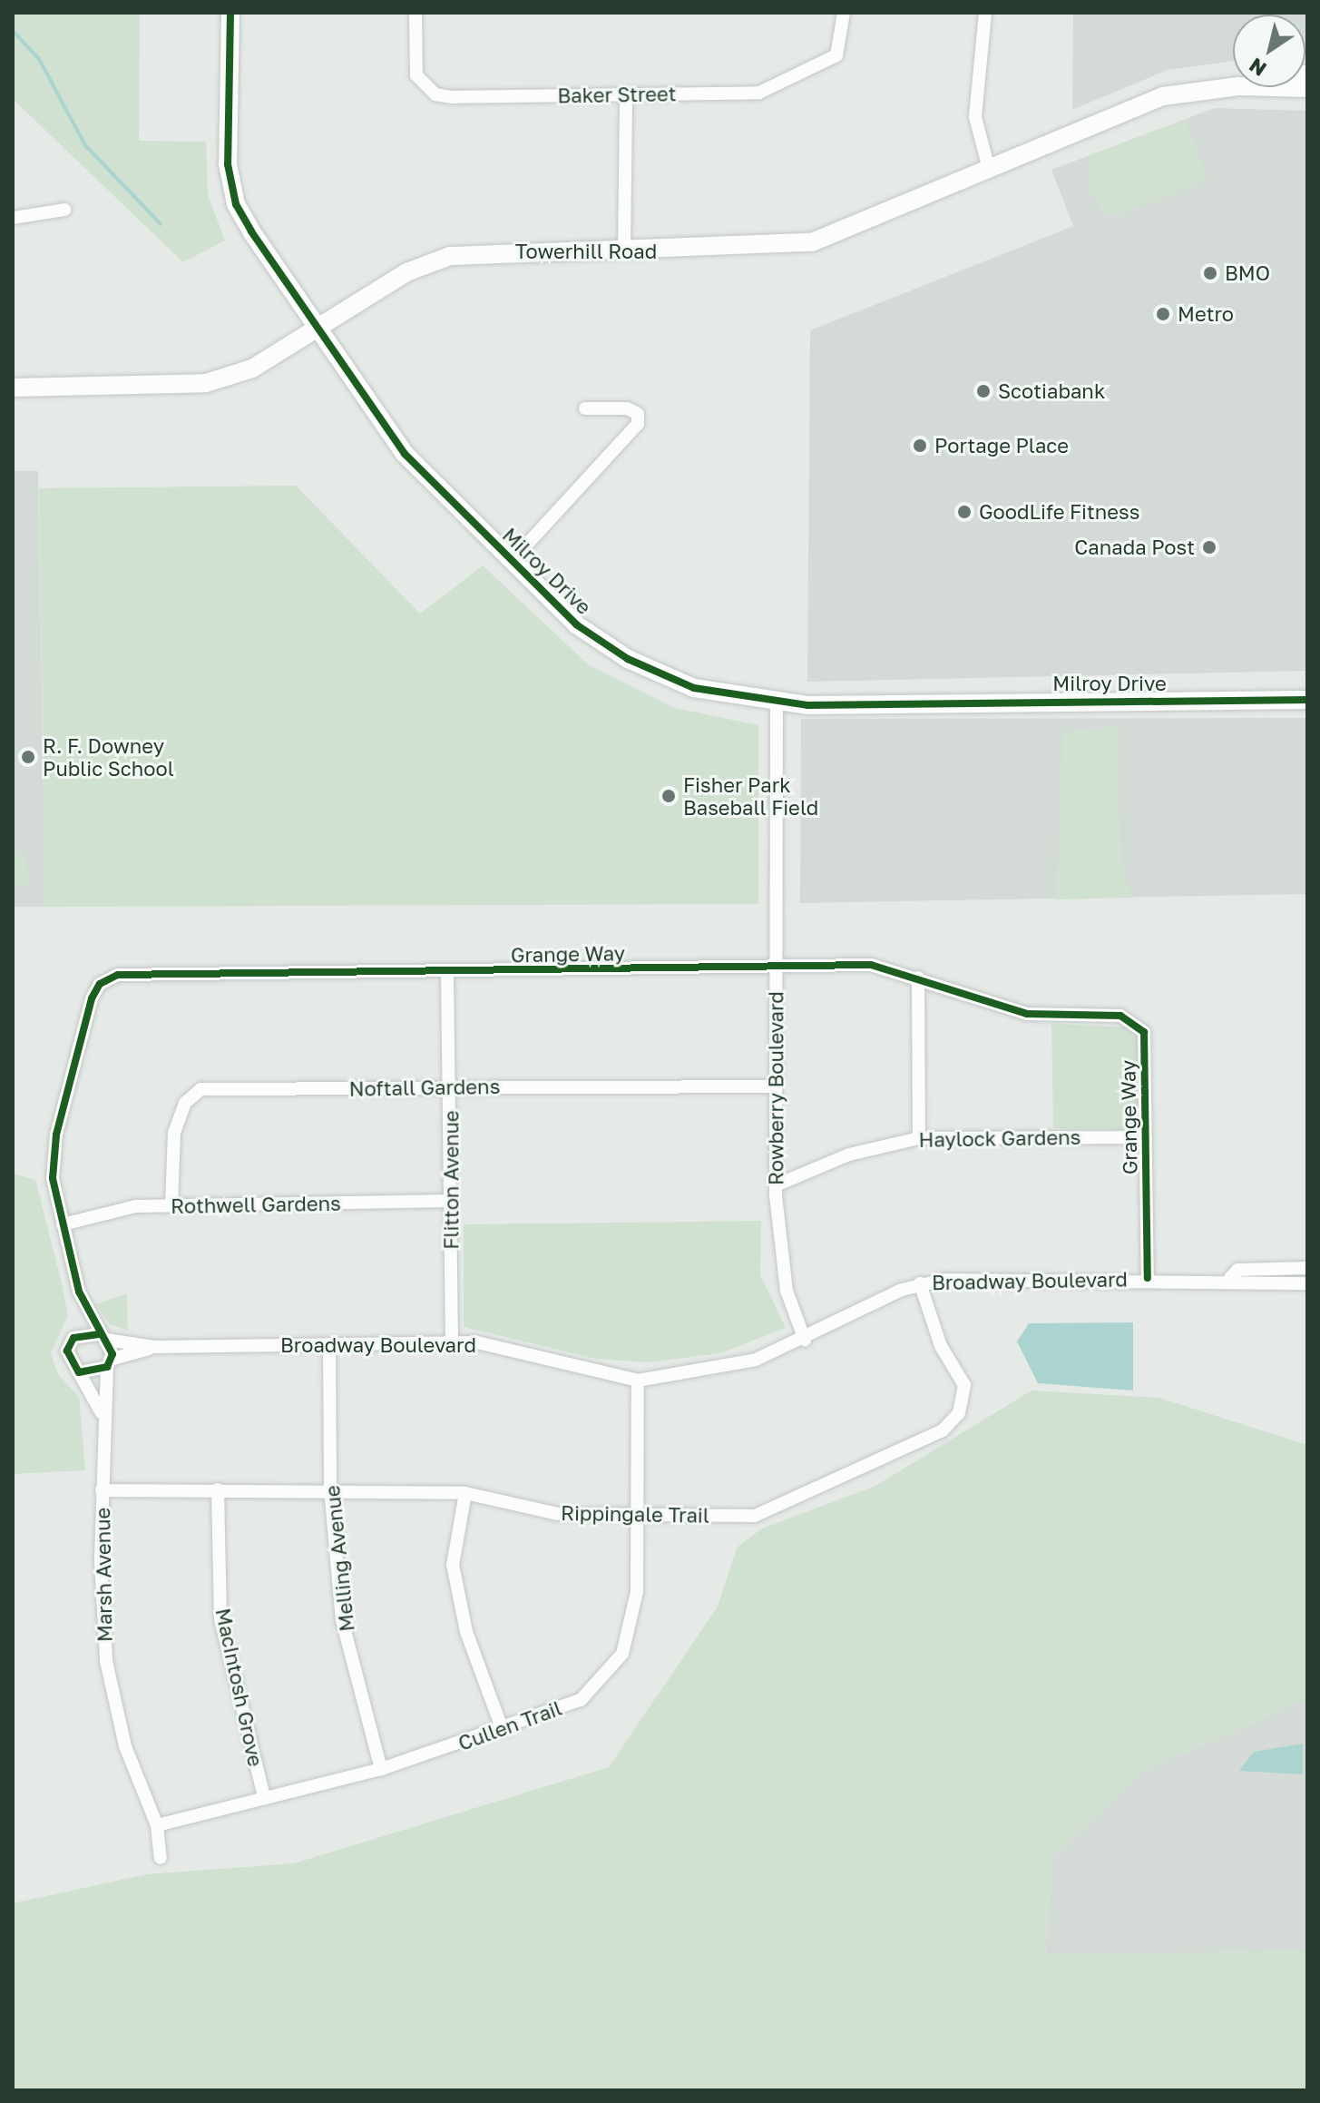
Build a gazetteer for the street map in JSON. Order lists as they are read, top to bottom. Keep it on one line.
{"streets":{"street":["Baker Street","Towerhill Road","Milroy Drive","Grange Way","Noftall Gardens","Rowberry Boulevard","Haylock Gardens","Flitton Avenue","Rothwell Gardens","Broadway Boulevard","Rippingale Trail","Melling Avenue","Marsh Avenue","MacIntosh Grove","Cullen Trail"]},"crossings":[["Towerhill Road","Milroy Drive"],["Milroy Drive","Rowberry Boulevard"],["Grange Way","Rowberry Boulevard"],["Grange Way","Haylock Gardens"],["Grange Way","Flitton Avenue"],["Grange Way","Rothwell Gardens"],["Grange Way","Broadway Boulevard"],["Grange Way","Marsh Avenue"],["Noftall Gardens","Rowberry Boulevard"],["Noftall Gardens","Flitton Avenue"],["Noftall Gardens","Rothwell Gardens"],["Rowberry Boulevard","Haylock Gardens"],["Rowberry Boulevard","Broadway Boulevard"],["Flitton Avenue","Rothwell Gardens"],["Flitton Avenue","Broadway Boulevard"],["Broadway Boulevard","Rippingale Trail"],["Broadway Boulevard","Melling Avenue"],["Broadway Boulevard","Marsh Avenue"],["Broadway Boulevard","Cullen Trail"],["Rippingale Trail","Melling Avenue"],["Rippingale Trail","Marsh Avenue"],["Rippingale Trail","MacIntosh Grove"],["Rippingale Trail","Cullen Trail"],["Melling Avenue","Cullen Trail"],["Marsh Avenue","Cullen Trail"],["MacIntosh Grove","Cullen Trail"]],"places":["BMO","Metro","Scotiabank","Portage Place","GoodLife Fitness","Canada Post","R. F. Downey Public School","Fisher Park Baseball Field"],"north":"bottom left"}
